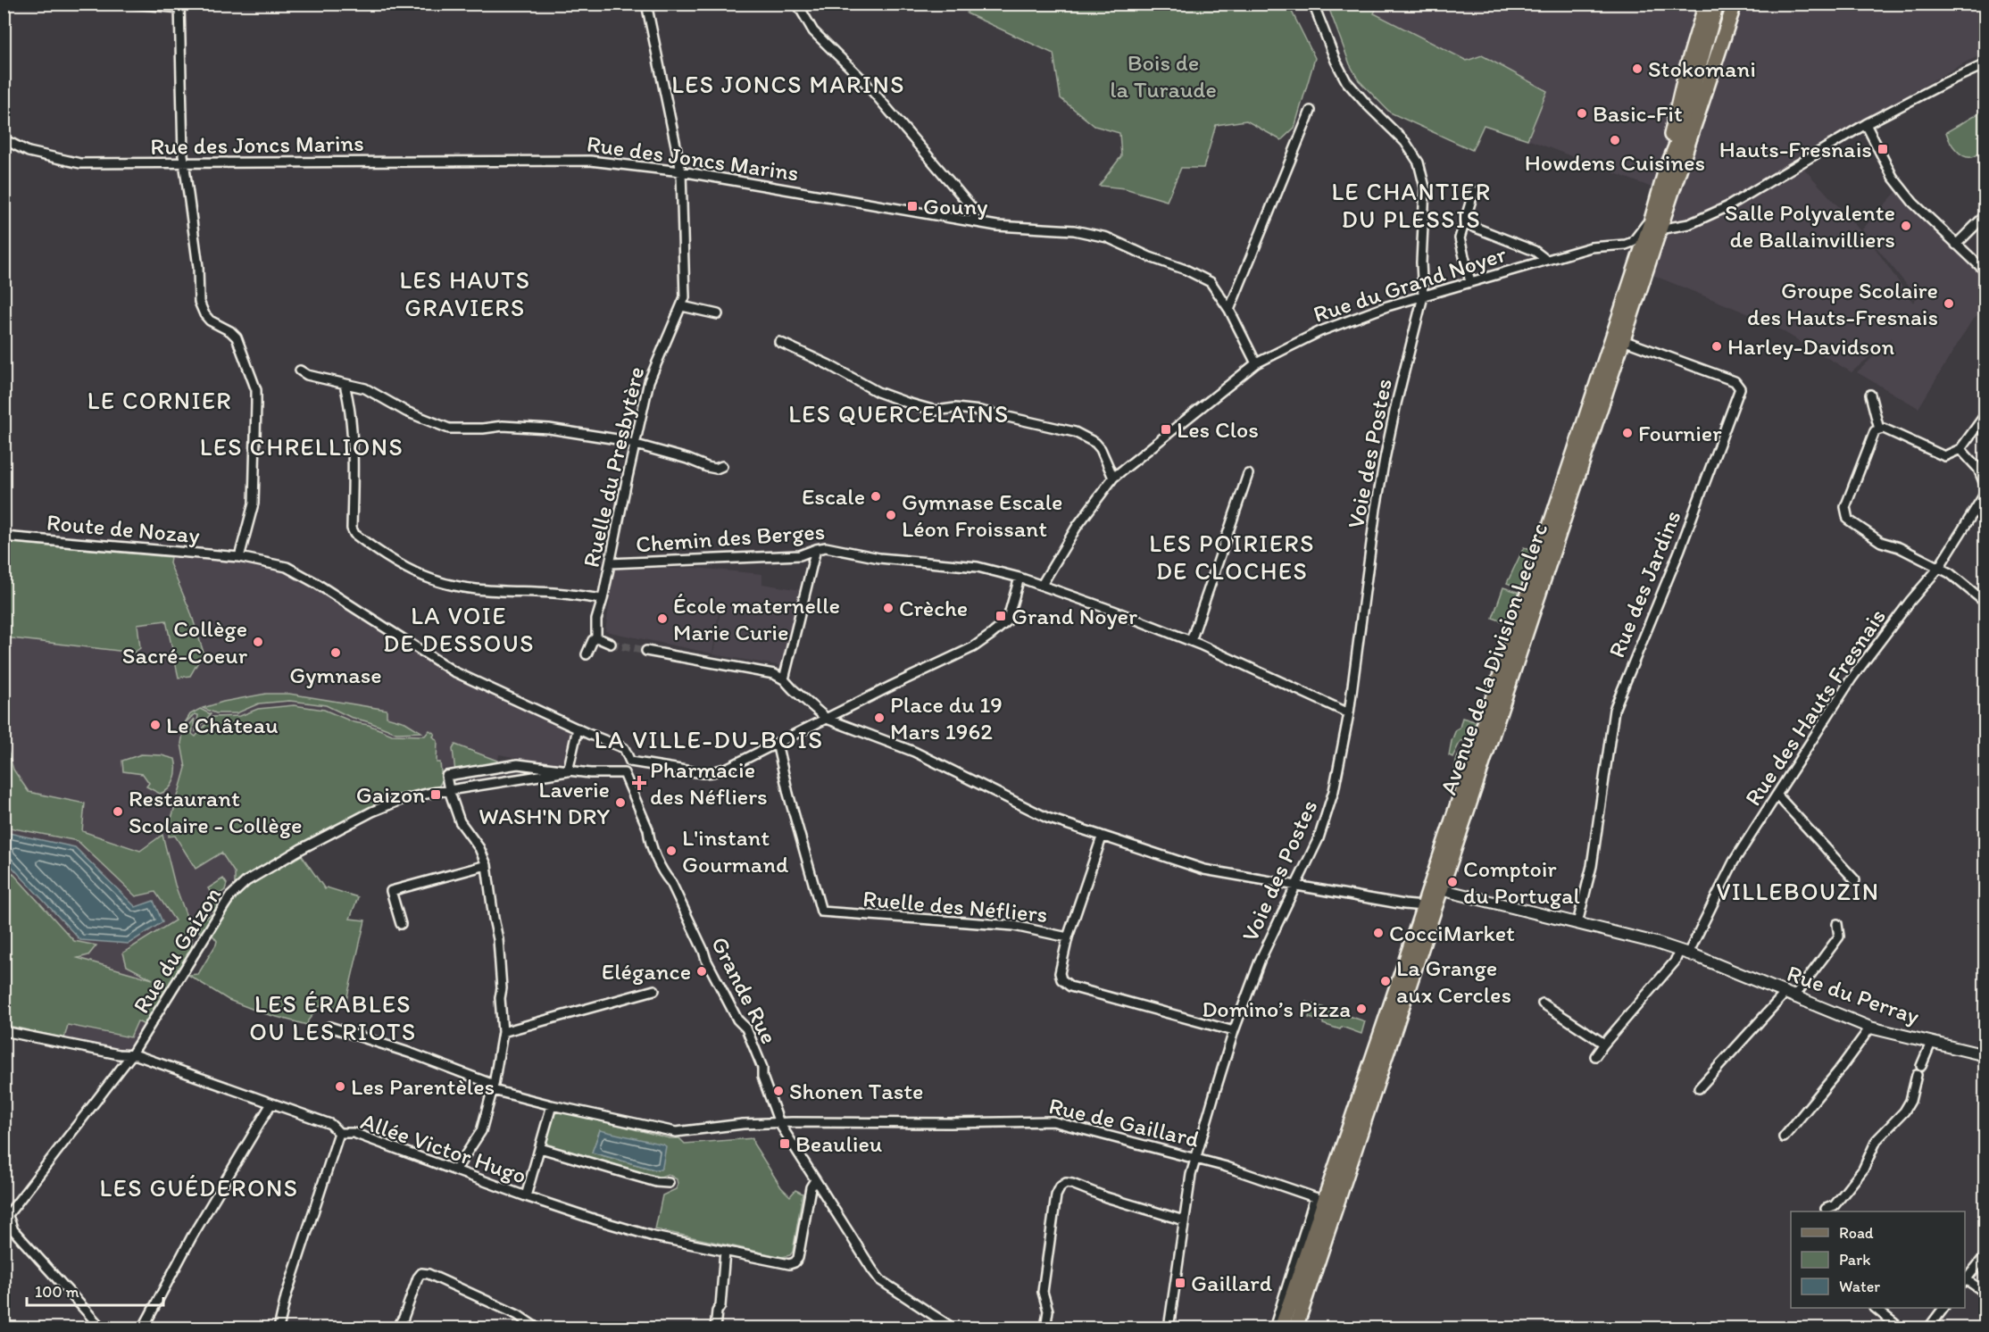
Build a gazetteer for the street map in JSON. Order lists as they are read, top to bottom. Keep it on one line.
{"streets":{"main road":["Avenue de la Division Leclerc"],"street":["Rue des Joncs Marins","Rue du Grand Noyer","Voie des Postes","Ruelle du Presbytère","Route de Nozay","Chemin des Berges","Rue des Jardins","Rue des Hauts Fresnais","Ruelle des Néfliers","Rue du Gaizon","Grande Rue","Rue du Perray","Rue de Gaillard","Allée Victor Hugo"]},"crossings":[["Rue des Joncs Marins","Rue du Grand Noyer"],["Rue des Joncs Marins","Ruelle du Presbytère"],["Rue du Grand Noyer","Voie des Postes"],["Rue du Grand Noyer","Chemin des Berges"],["Rue du Grand Noyer","Avenue de la Division Leclerc"],["Voie des Postes","Chemin des Berges"],["Voie des Postes","Ruelle des Néfliers"],["Voie des Postes","Rue de Gaillard"],["Ruelle du Presbytère","Chemin des Berges"],["Rue des Jardins","Avenue de la Division Leclerc"],["Rue des Jardins","Rue du Perray"],["Avenue de la Division Leclerc","Rue du Perray"],["Avenue de la Division Leclerc","Rue de Gaillard"],["Rue des Hauts Fresnais","Rue du Perray"],["Rue du Gaizon","Grande Rue"],["Rue du Gaizon","Allée Victor Hugo"],["Grande Rue","Rue de Gaillard"],["Grande Rue","Allée Victor Hugo"]],"districts":["LES JONCS MARINS","LE CHANTIER DU PLESSIS","LES HAUTS GRAVIERS","LE CORNIER","LES QUERCELAINS","LES CHRELLIONS","LES POIRIERS DE CLOCHES","LA VOIE DE DESSOUS","LA VILLE-DU-BOIS","VILLEBOUZIN","LES ÉRABLES OU LES RIOTS","LES GUÉDERONS"],"parks":["Bois de la Turaude"],"places":{"other":["Stokomani","Basic-Fit","Howdens Cuisines","Salle Polyvalente de Ballainvilliers","Groupe Scolaire des Hauts-Fresnais","Harley-Davidson","Fournier","Escale","Gymnase Escale Léon Froissant","Crèche","École maternelle Marie Curie","Collège Sacré-Coeur","Gymnase","Place du 19 Mars 1962","Le Château","Laverie WASH'N DRY","Restaurant Scolaire - Collège","L'instant Gourmand","Comptoir du Portugal","CocciMarket","Elégance","La Grange aux Cercles","Domino’s Pizza","Les Parentèles","Shonen Taste"],"transit":["Hauts-Fresnais","Gouny","Les Clos","Grand Noyer","Gaizon","Beaulieu","Gaillard"],"health":["Pharmacie des Néfliers"]},"legend":["Road","Park","Water"],"scale_bar":"100 m"}
